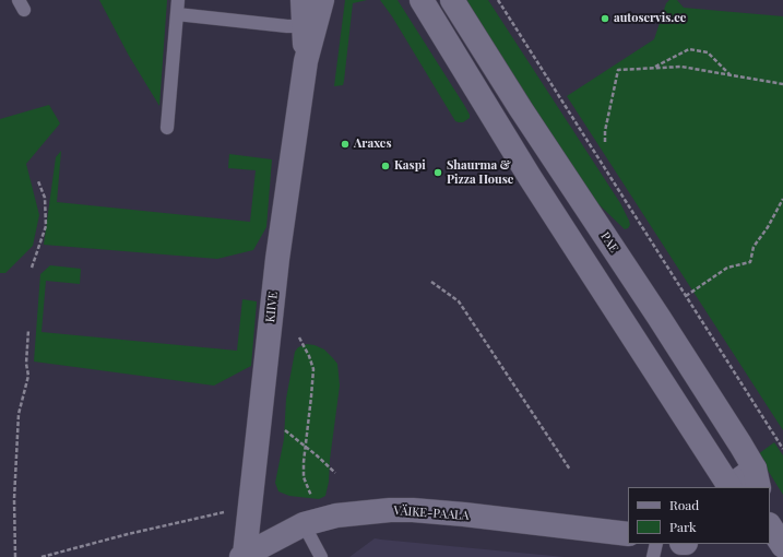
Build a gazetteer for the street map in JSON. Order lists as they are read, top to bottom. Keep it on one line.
{"streets":{"main road":["PAE","KIIVE","VÄIKE-PAALA"]},"crossings":[["KIIVE","VÄIKE-PAALA"]],"places":["autoservis.ee","Araxes","Kaspi","Shaurma & Pizza House"],"legend":["Road","Park"]}
